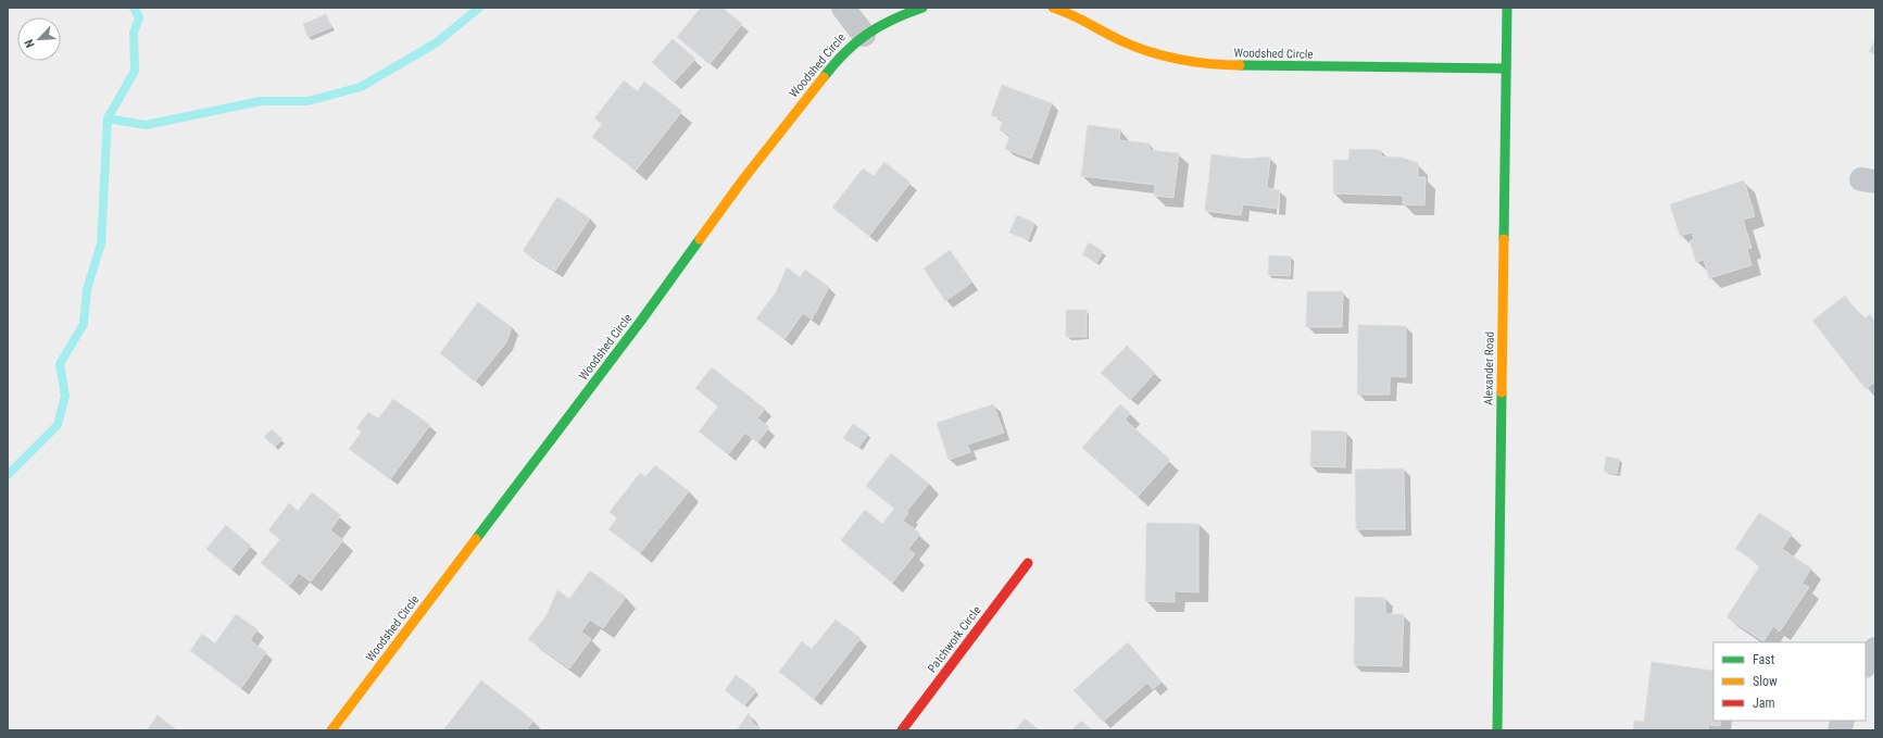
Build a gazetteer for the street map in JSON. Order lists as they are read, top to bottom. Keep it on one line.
{"streets":{"street":["Woodshed Circle","Alexander Road","Patchwork Circle"]},"crossings":[["Woodshed Circle","Alexander Road"]],"legend":["Fast","Slow","Jam"],"north":"bottom left"}
